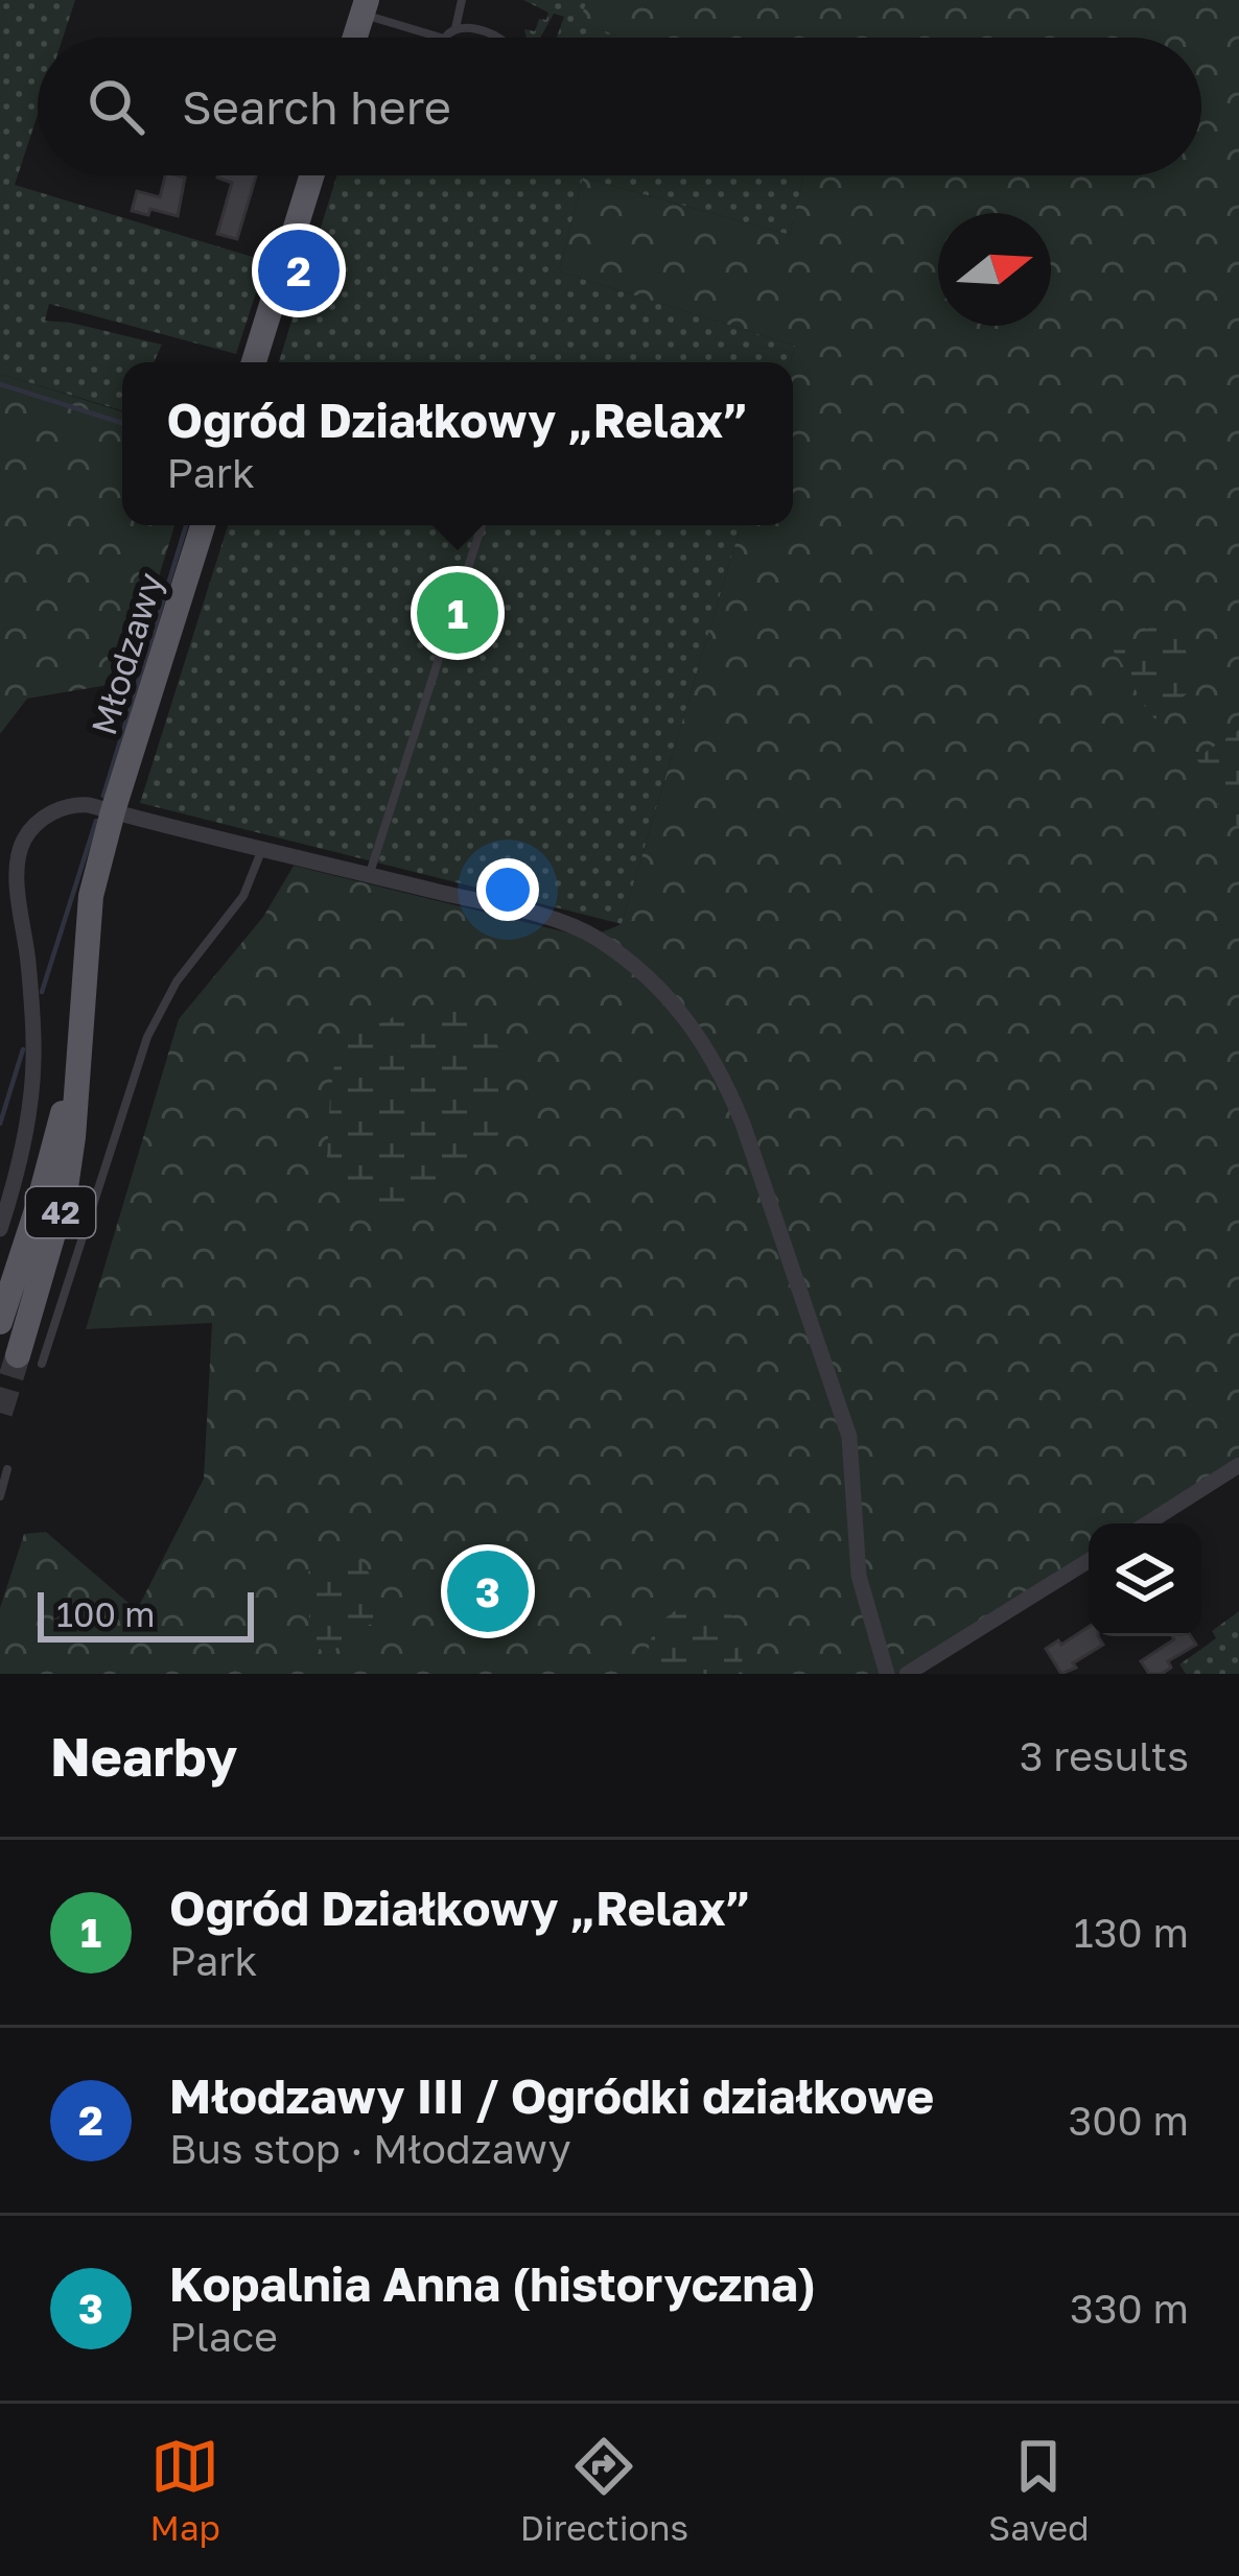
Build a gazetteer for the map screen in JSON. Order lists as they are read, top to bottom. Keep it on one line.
{"streets":{"main road":["Młodzawy","42"]},"crossings":[["Młodzawy","42"]],"scale_bar":"100 m","north":"right","page":{"search":"Search here","pins":["2","1","3"],"popup":["Ogród Działkowy „Relax”","Park"],"scale":"100 m","heading":["Nearby","3 results"],"list":[{"mark":"1","name":"Ogród Działkowy „Relax”","note":"Park","value":"130 m"},{"mark":"2","name":"Młodzawy III / Ogródki działkowe","note":"Bus stop · Młodzawy","value":"300 m"},{"mark":"3","name":"Kopalnia Anna (historyczna)","note":"Place","value":"330 m"}],"nav":["Map","Directions","Saved"]}}
